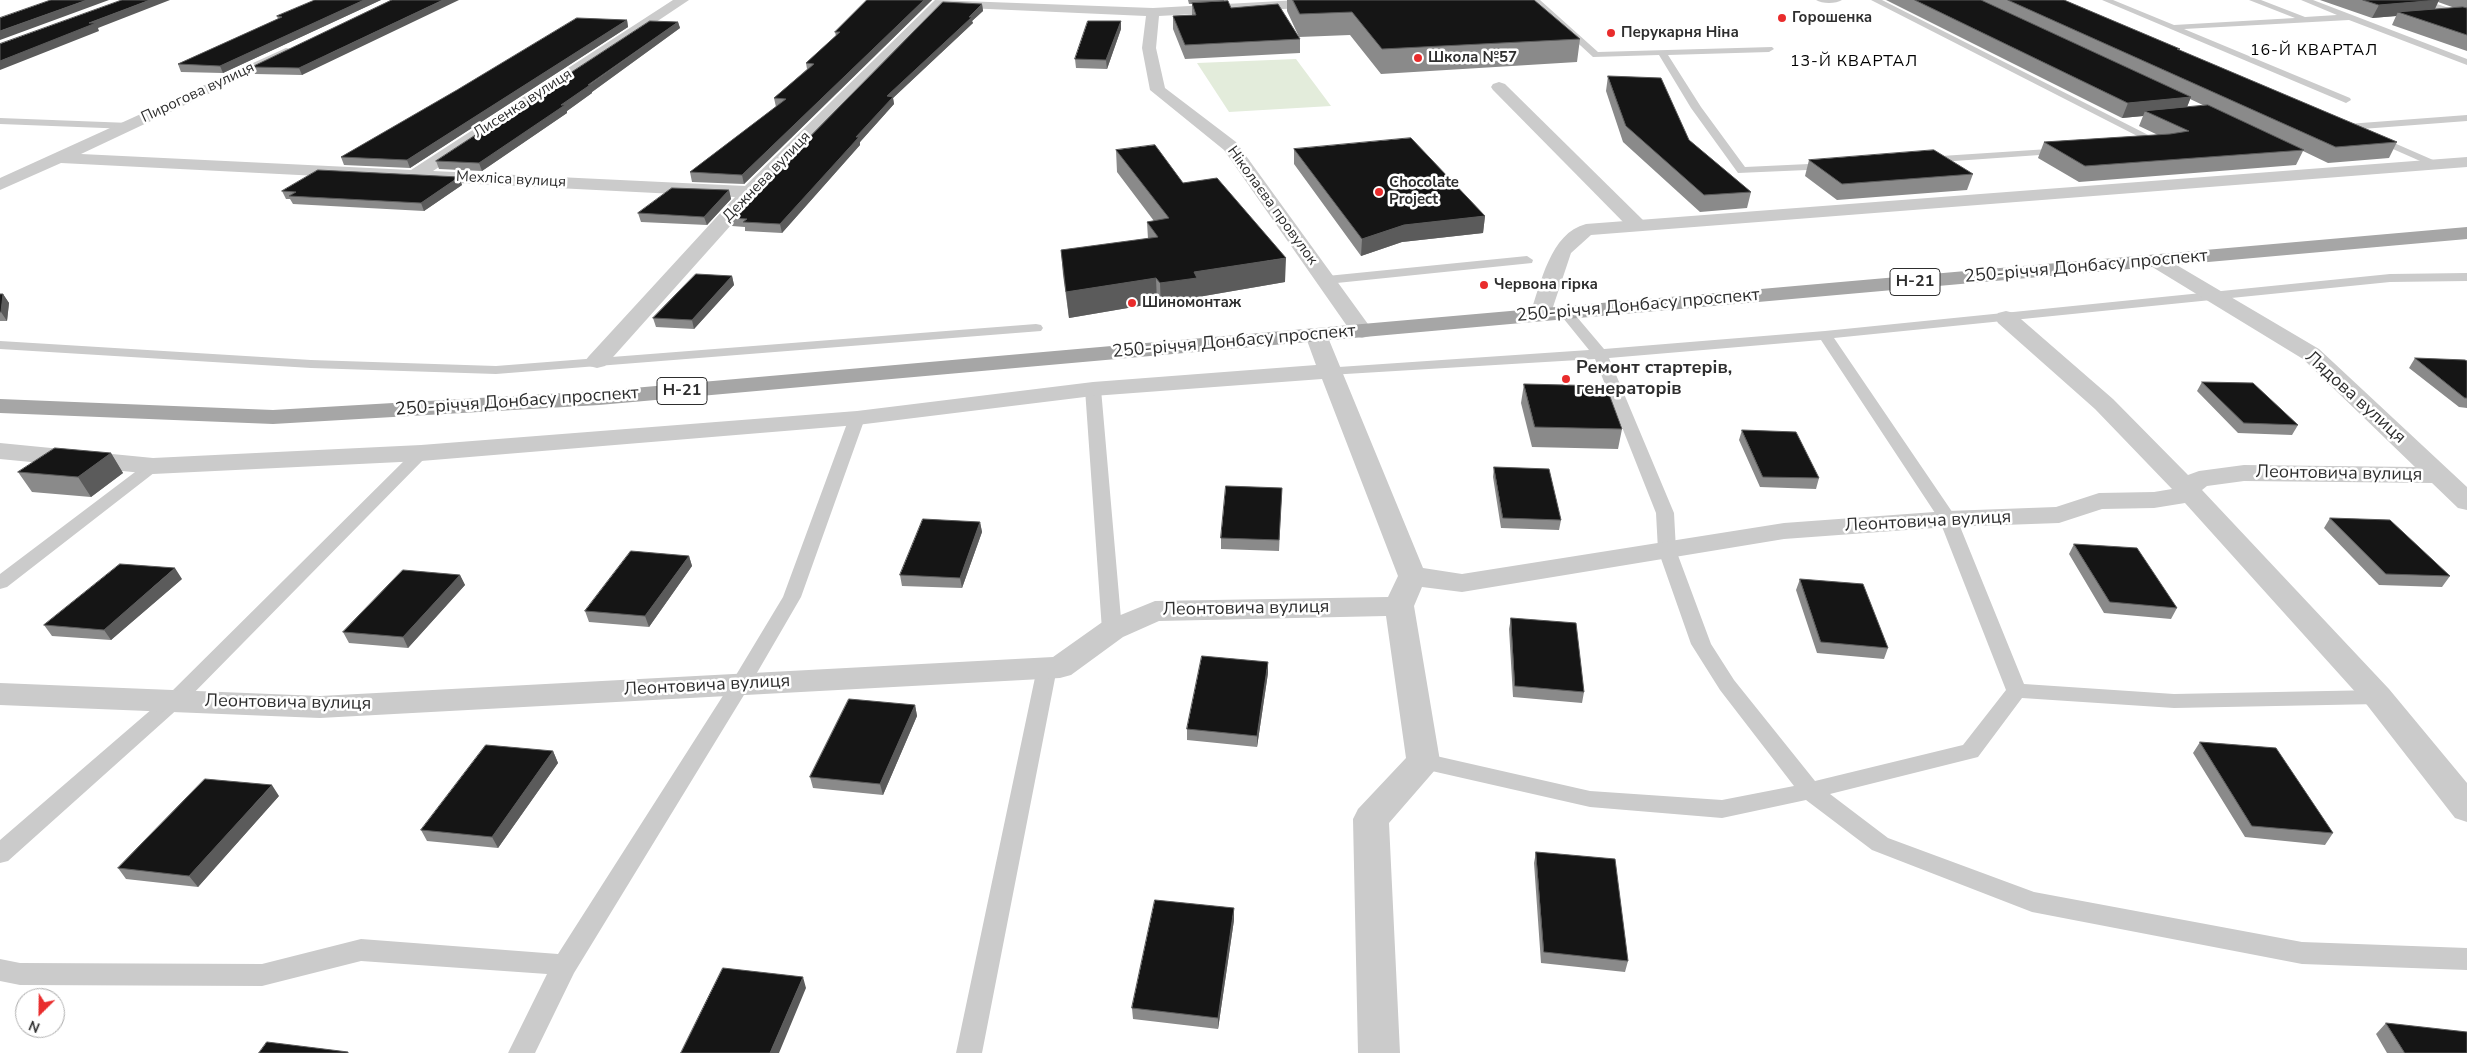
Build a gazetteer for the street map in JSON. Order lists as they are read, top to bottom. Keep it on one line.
{"streets":{"main road":["250-річчя Донбасу проспект","Н-21"],"street":["Пирогова вулиця","Лисенка вулиця","Дежнева вулиця","Мехліса вулиця","Ніколаєва провулок","Лядова вулиця","Леонтовича вулиця"]},"crossings":[["Пирогова вулиця","Мехліса вулиця"],["Лисенка вулиця","Мехліса вулиця"],["Дежнева вулиця","Мехліса вулиця"],["Ніколаєва провулок","250-річчя Донбасу проспект"],["250-річчя Донбасу проспект","Лядова вулиця"],["Лядова вулиця","Леонтовича вулиця"]],"districts":["16-Й КВАРТАЛ","13-Й КВАРТАЛ"],"places":["Горошенка","Перукарня Ніна","Школа №57","Chocolate Project","Червона гірка","Шиномонтаж","Ремонт стартерів, генераторів"],"north":"bottom left"}
